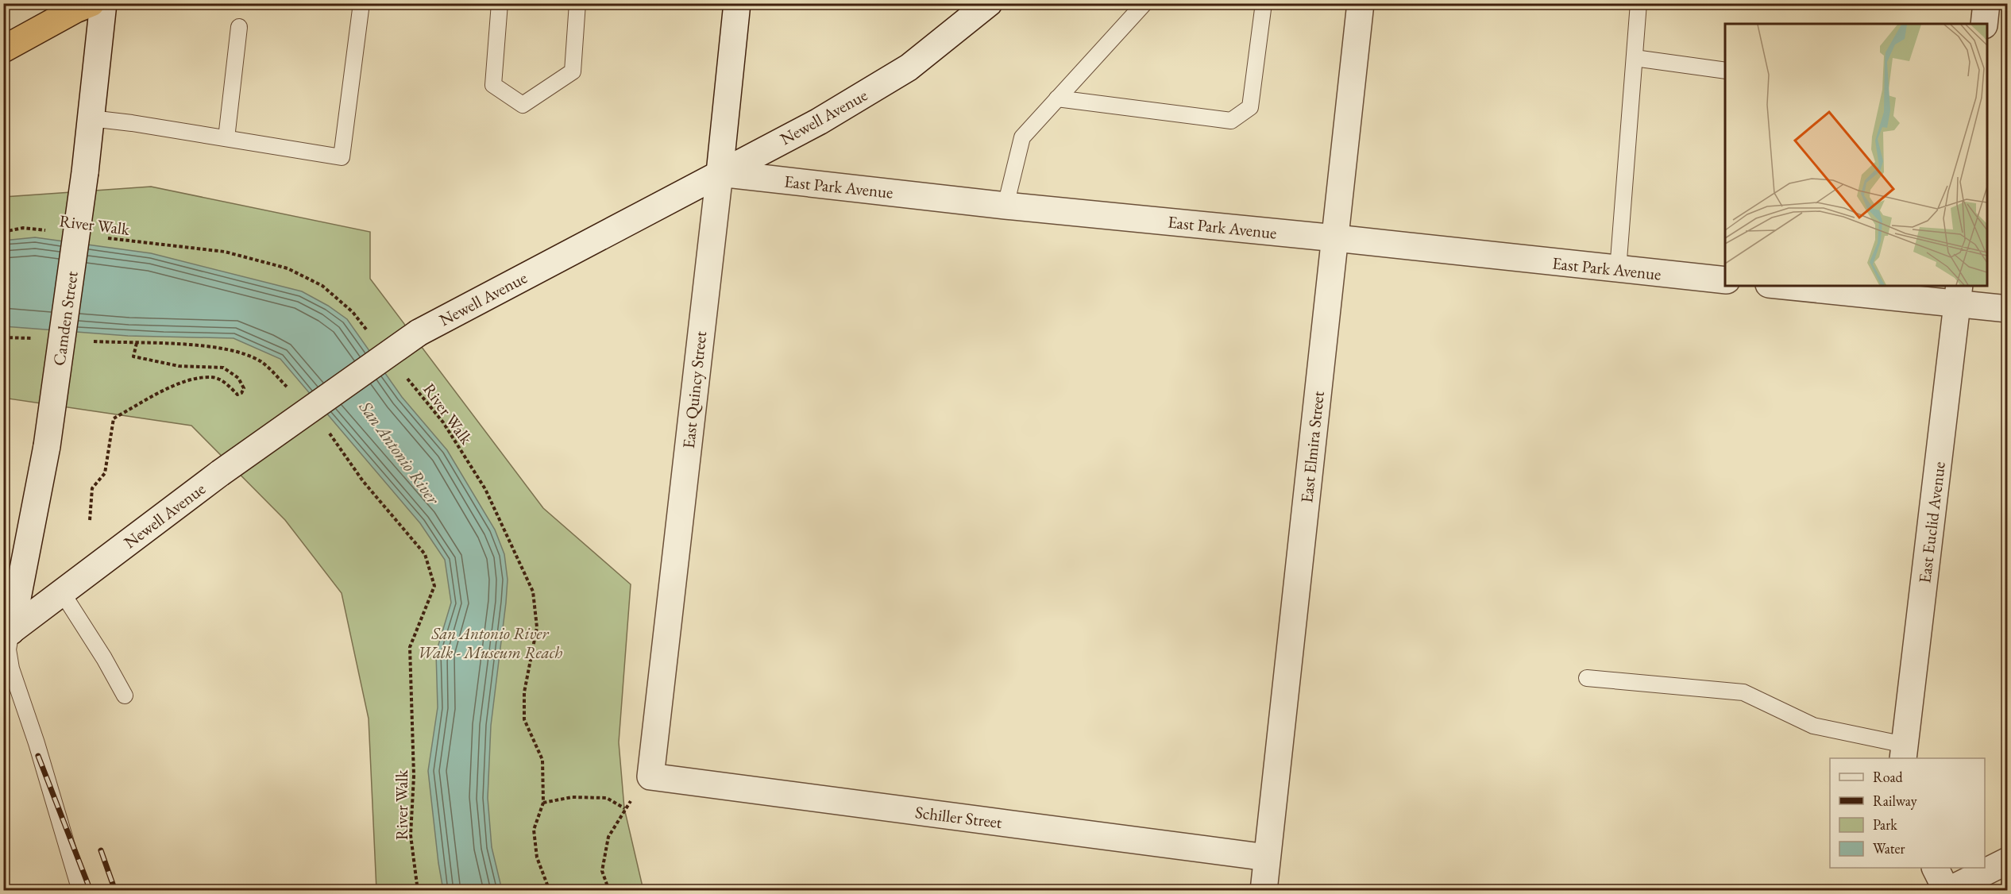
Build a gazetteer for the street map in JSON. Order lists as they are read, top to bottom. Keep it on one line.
{"streets":{"street":["Newell Avenue","East Park Avenue","Camden Street","East Quincy Street","East Elmira Street","East Euclid Avenue","Schiller Street"],"path":["River Walk"]},"crossings":[["Newell Avenue","East Park Avenue"],["Newell Avenue","Camden Street"],["Newell Avenue","East Quincy Street"],["East Park Avenue","East Quincy Street"],["East Park Avenue","East Elmira Street"],["East Quincy Street","Schiller Street"],["East Elmira Street","Schiller Street"]],"water":["San Antonio River"],"parks":["San Antonio River Walk - Museum Reach"],"legend":["Road","Railway","Park","Water"]}
